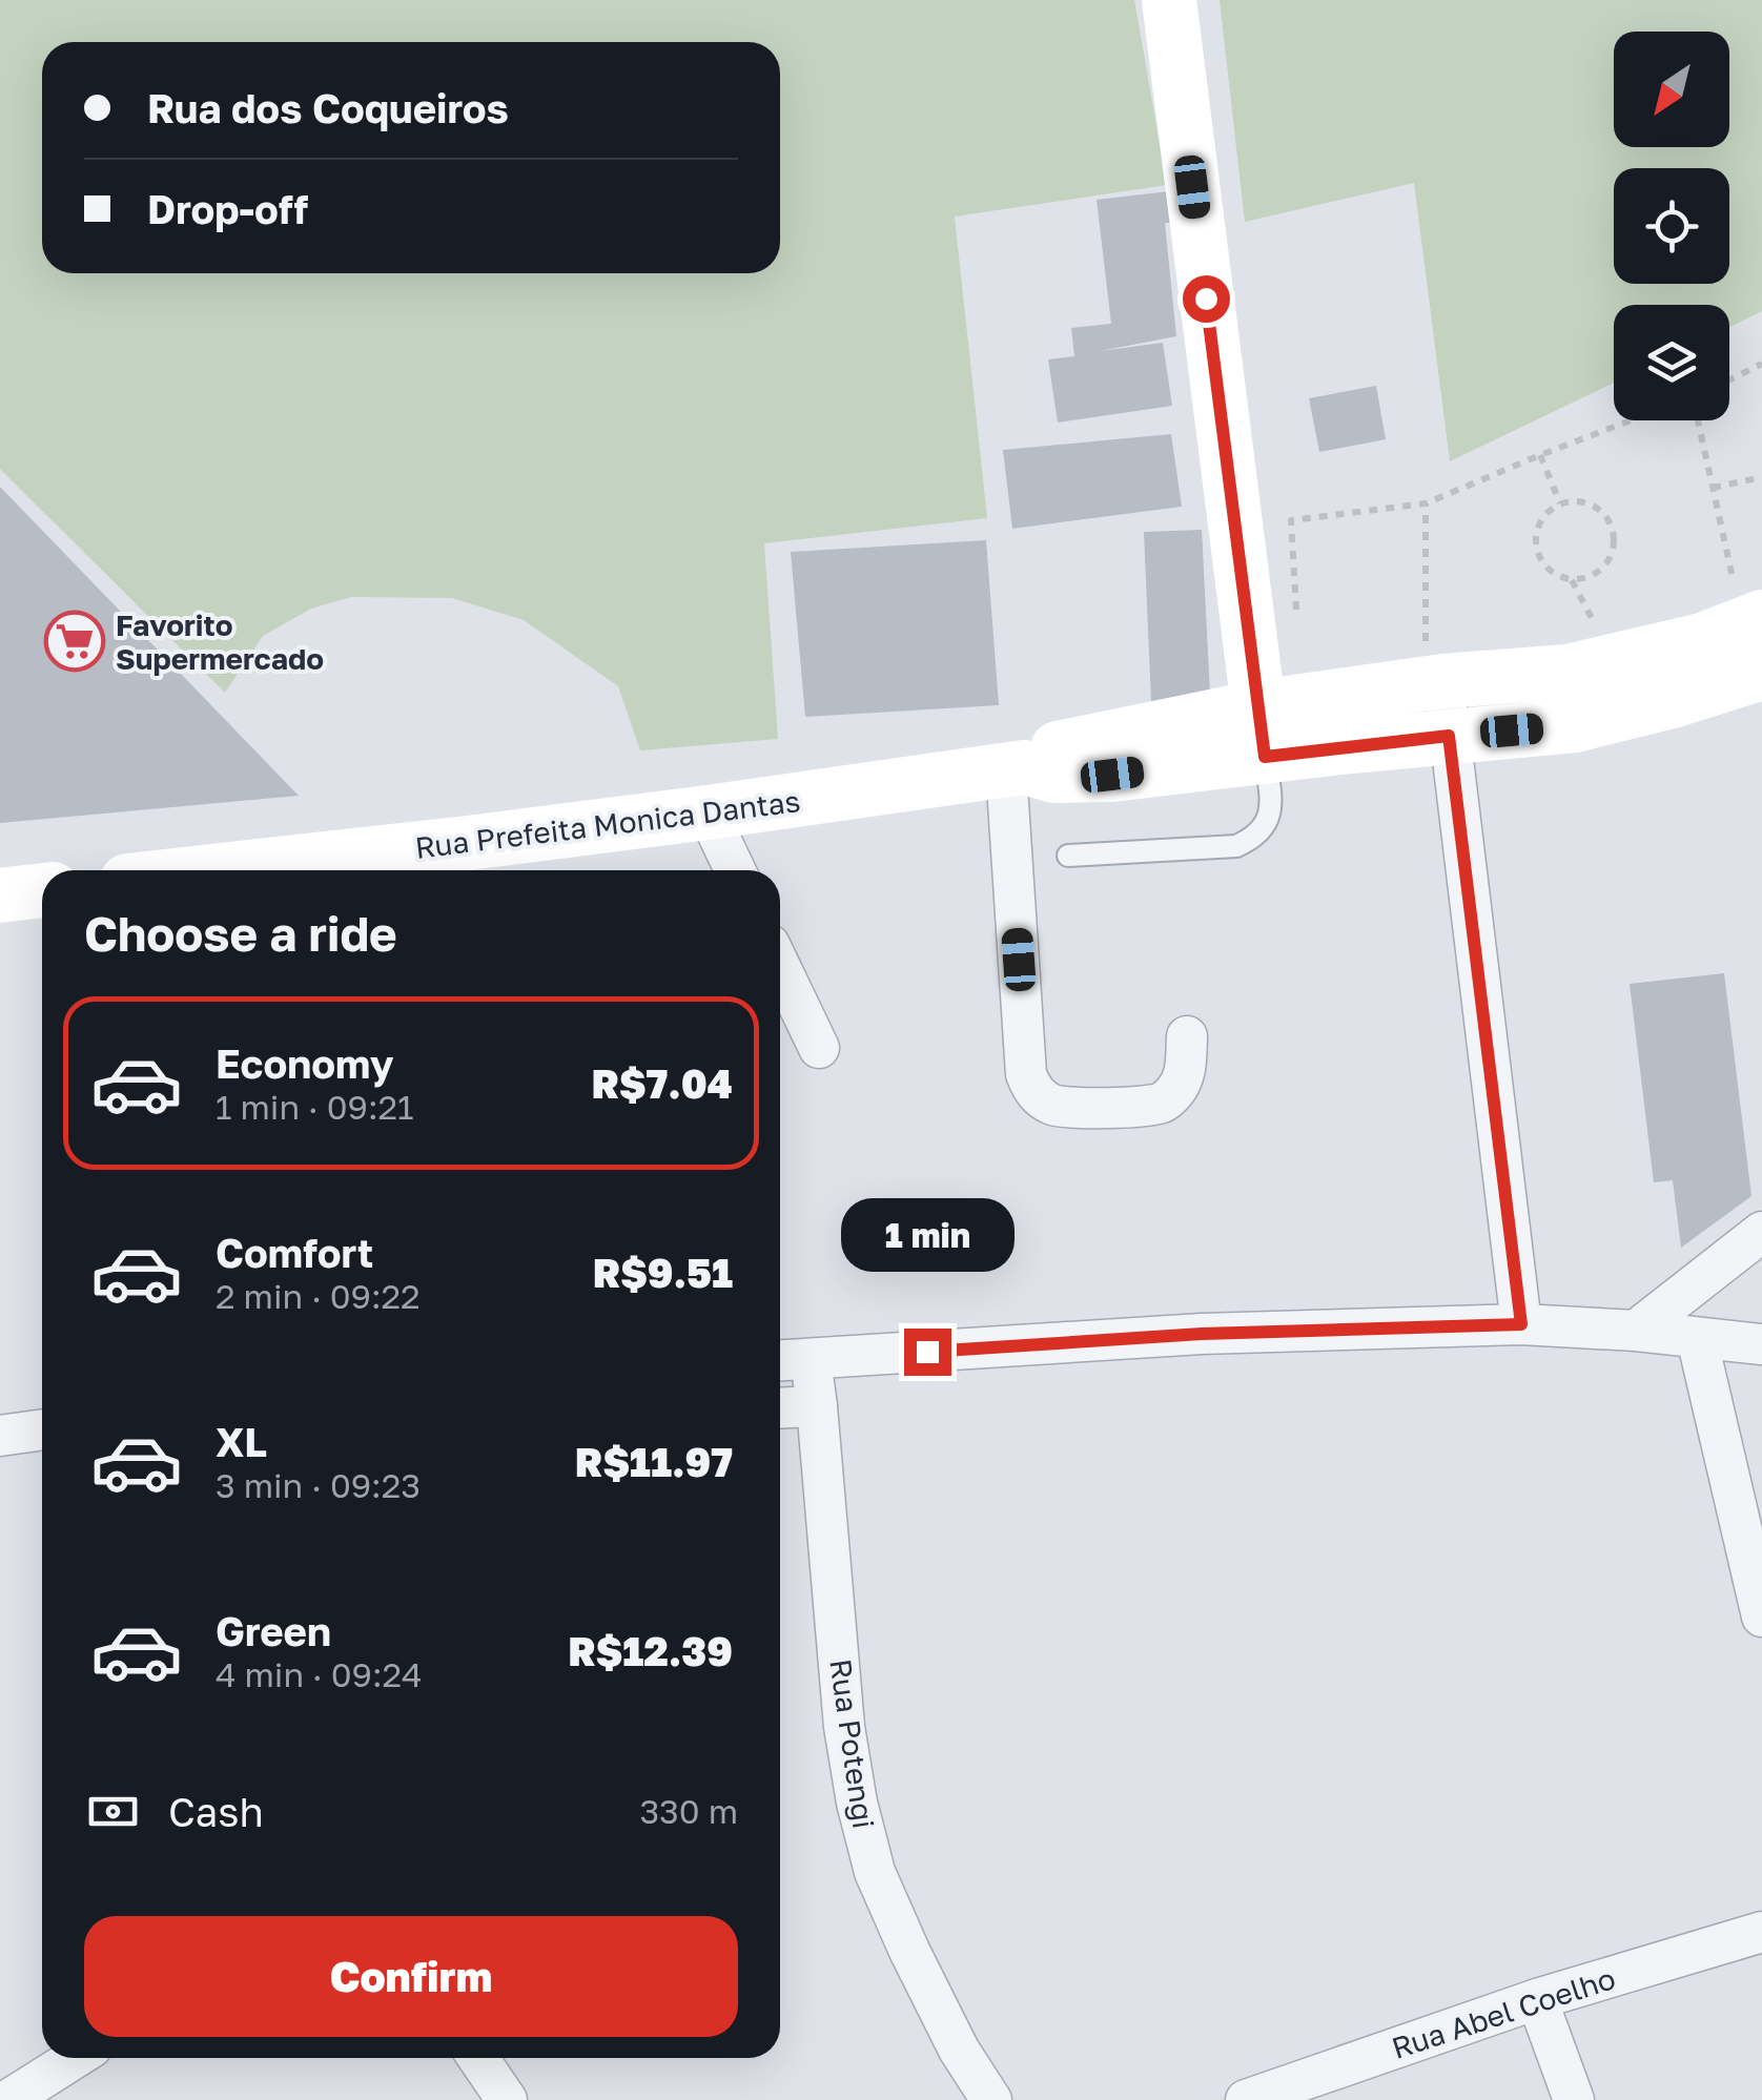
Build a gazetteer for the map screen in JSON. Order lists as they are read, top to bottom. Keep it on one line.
{"streets":{"main road":["Rua Prefeita Monica Dantas"],"street":["Rua Potengi","Rua Abel Coelho"]},"places":{"supermarket":["Favorito Supermercado"]},"north":"bottom left","page":{"banner":["Rua dos Coqueiros","Drop-off"],"heading":"Choose a ride","list":[{"name":"Economy","note":"1 min · 09:21","value":"R$7.04"},{"name":"Comfort","note":"2 min · 09:22","value":"R$9.51"},{"name":"XL","note":"3 min · 09:23","value":"R$11.97"},{"name":"Green","note":"4 min · 09:24","value":"R$12.39"}],"bubble":"1 min","pay":["Cash","330 m"],"buttons":"Confirm"}}
